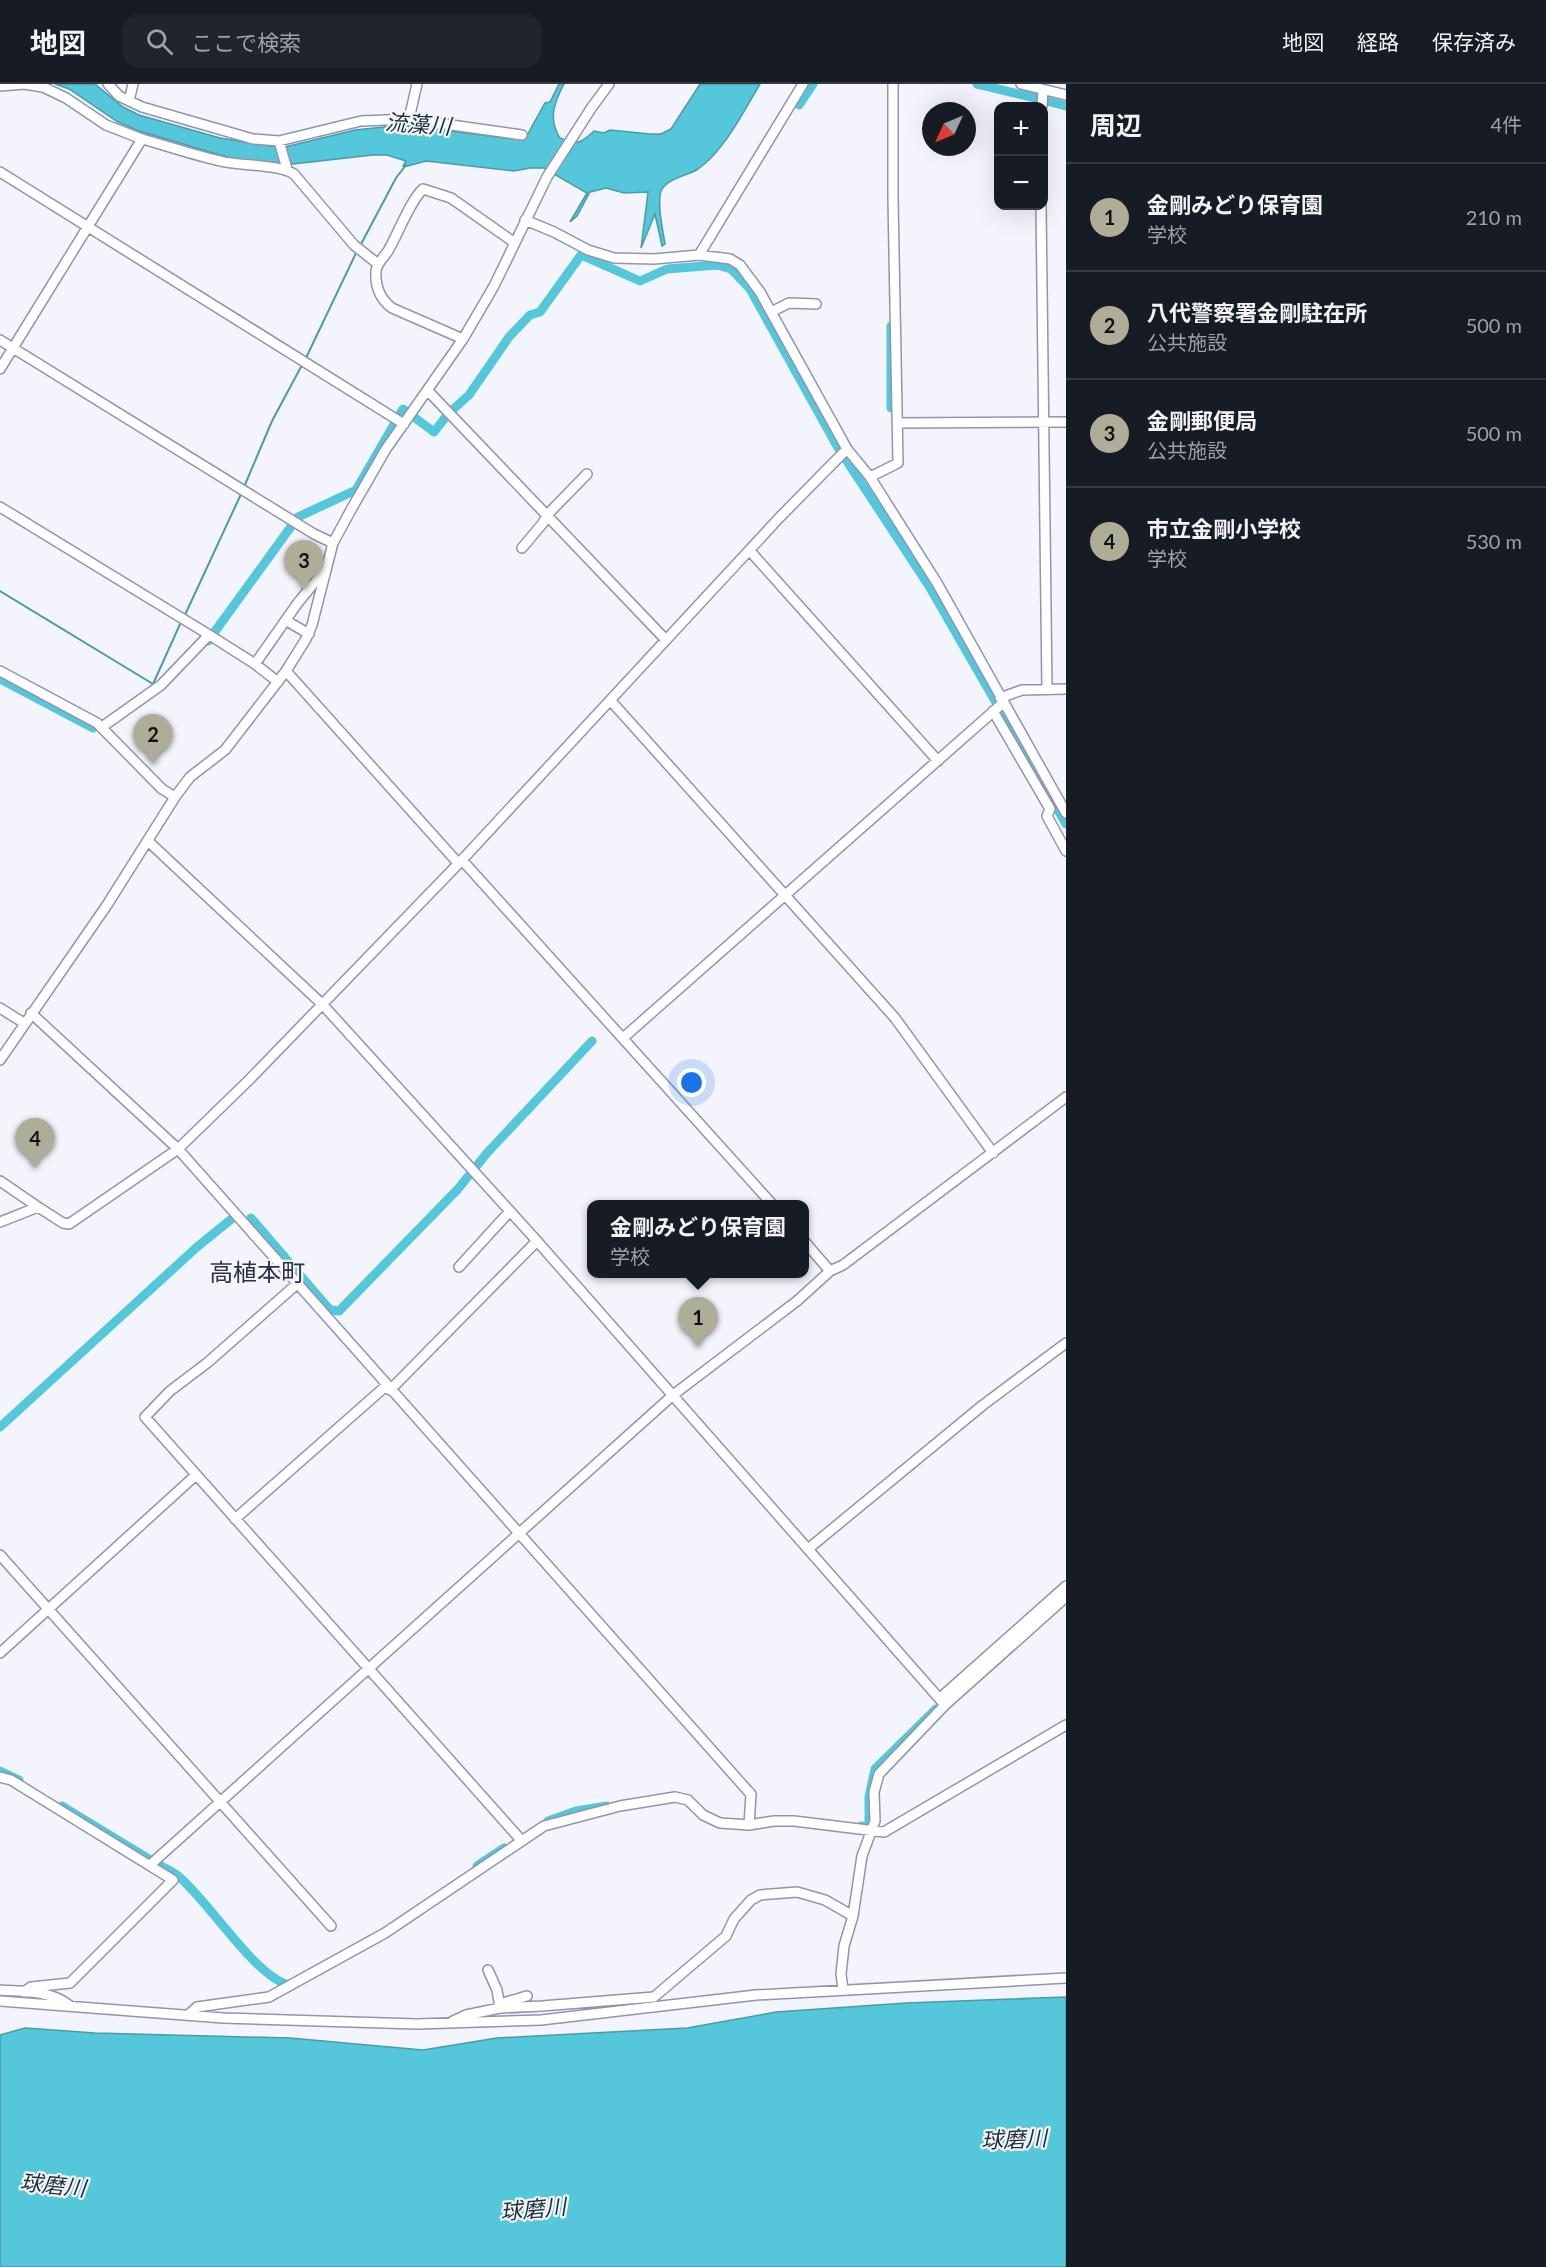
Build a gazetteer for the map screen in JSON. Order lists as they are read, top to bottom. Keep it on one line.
{"districts":["高植本町"],"water":["流藻川","球磨川"],"north":"bottom left","page":{"header":"地図","search":"ここで検索","nav":["地図","経路","保存済み"],"heading":["周辺","4件"],"map_buttons":["+","−"],"list":[{"mark":"1","name":"金剛みどり保育園","note":"学校","value":"210 m"},{"mark":"2","name":"八代警察署金剛駐在所","note":"公共施設","value":"500 m"},{"mark":"3","name":"金剛郵便局","note":"公共施設","value":"500 m"},{"mark":"4","name":"市立金剛小学校","note":"学校","value":"530 m"}],"pins":["3","2","4","1"],"popup":["金剛みどり保育園","学校"]}}
